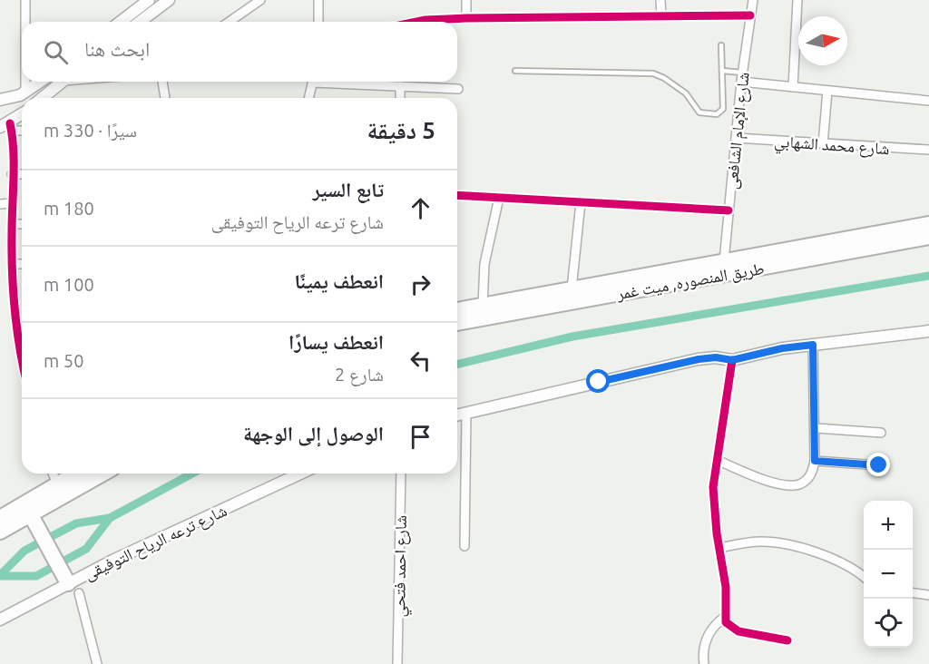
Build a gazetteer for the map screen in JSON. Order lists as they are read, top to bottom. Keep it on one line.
{"streets":{"highway":["طريق المنصوره, ميت غمر"],"main road":["شارع ترعه الرياح التوفيقى"],"street":["شارع الإمام الشافعى","شارع محمد الشهابي","شارع احمد فتحي"]},"crossings":[["شارع الإمام الشافعى","شارع محمد الشهابي"],["شارع الإمام الشافعى","طريق المنصوره, ميت غمر"]],"north":"right","page":{"search":"ابحث هنا","heading":["5 دقيقة","سيرًا · 330 m"],"list":[["تابع السير","شارع ترعه الرياح التوفيقى","180 m"],["انعطف يمينًا","100 m"],["انعطف يسارًا","شارع 2","50 m"],"الوصول إلى الوجهة"],"map_buttons":["+","−"]}}
